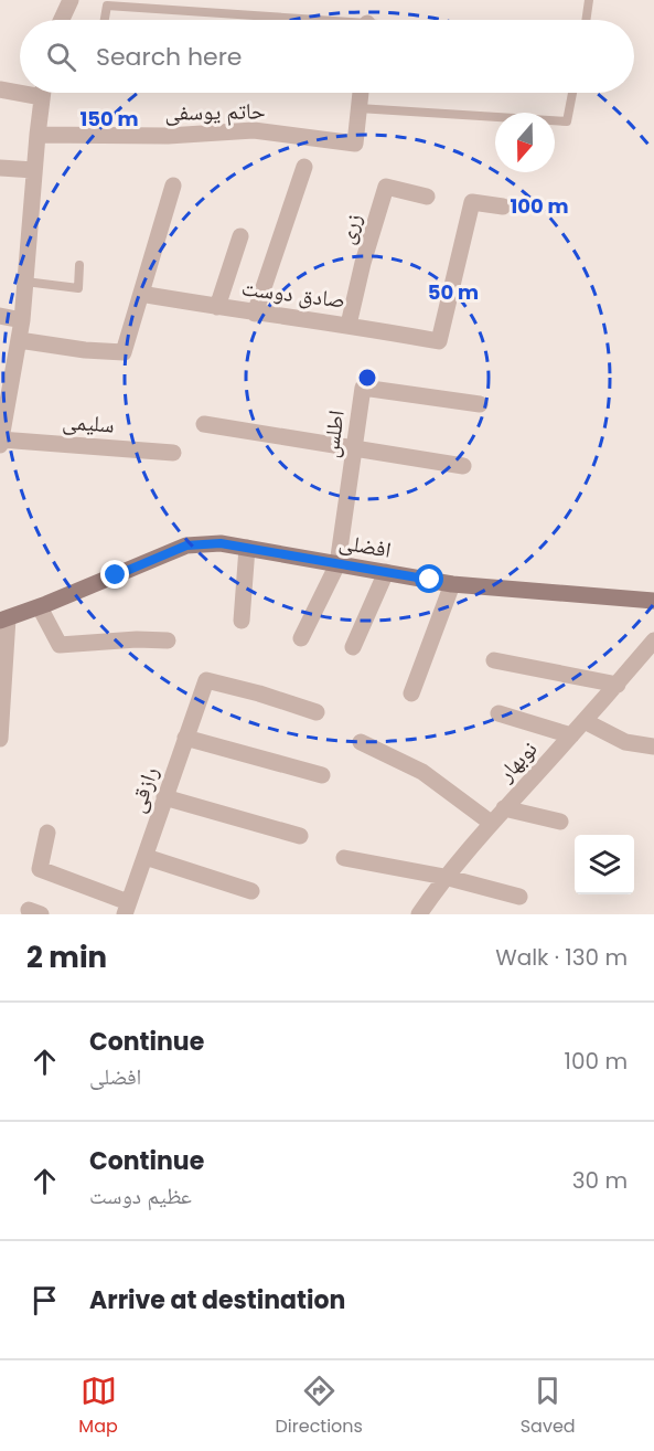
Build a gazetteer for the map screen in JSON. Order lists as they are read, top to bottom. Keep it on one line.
{"streets":{"street":["حاتم یوسفی","زری","صادق دوست","سلیمی","اطلس","افضلی","نوبهار","رازقی"]},"crossings":[["زری","صادق دوست"],["اطلس","افضلی"]],"north":"bottom","page":{"search":"Search here","heading":["2 min","Walk · 130 m"],"list":[["Continue","افضلی","100 m"],["Continue","عظیم دوست","30 m"],"Arrive at destination"],"nav":["Map","Directions","Saved"]},"rings":["150 m","100 m","50 m"]}
